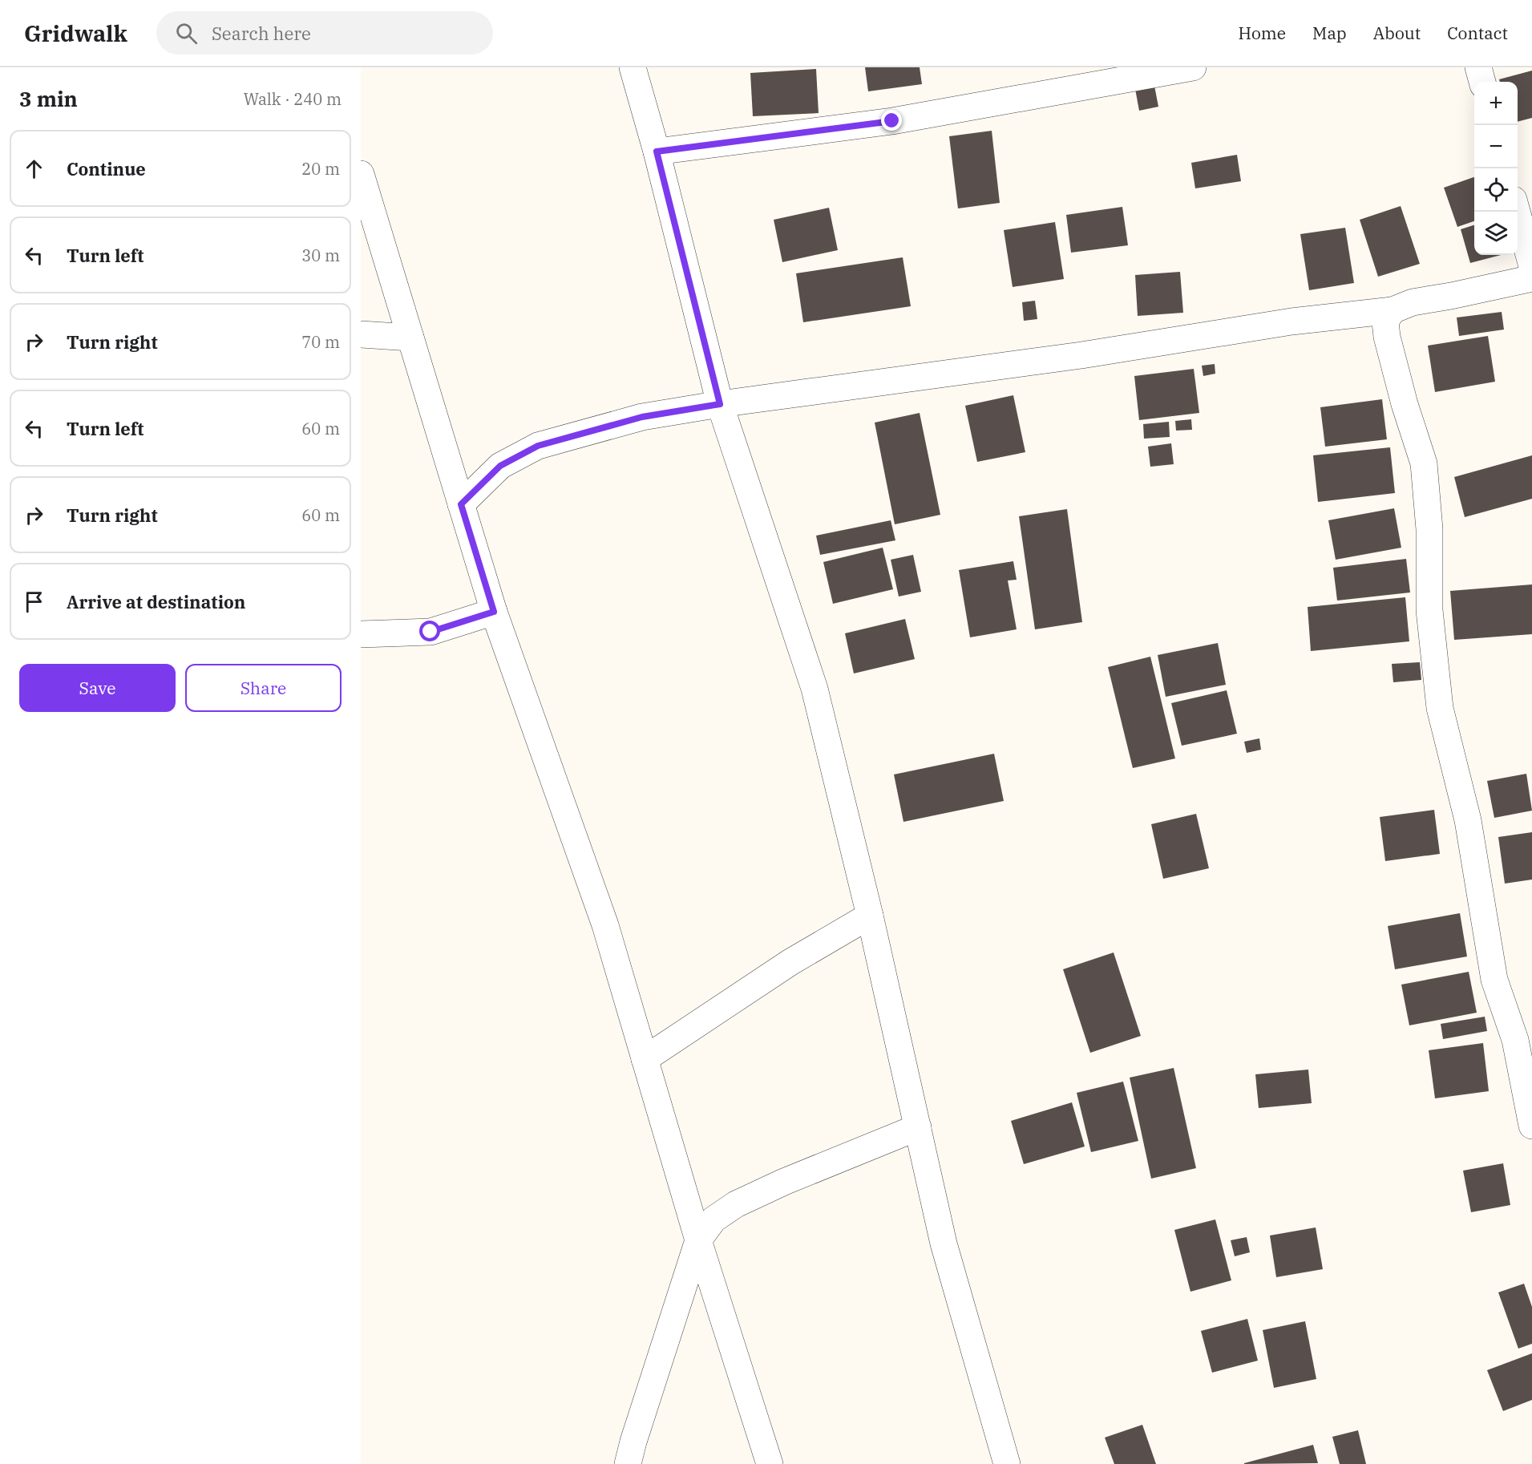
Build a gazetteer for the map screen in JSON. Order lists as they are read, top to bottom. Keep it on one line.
{"page":{"header":"Gridwalk","search":"Search here","nav":["Home","Map","About","Contact"],"heading":["3 min","Walk · 240 m"],"map_buttons":["+","−"],"list":[["Continue","20 m"],["Turn left","30 m"],["Turn right","70 m"],["Turn left","60 m"],["Turn right","60 m"],"Arrive at destination"],"buttons":["Save","Share"]}}
